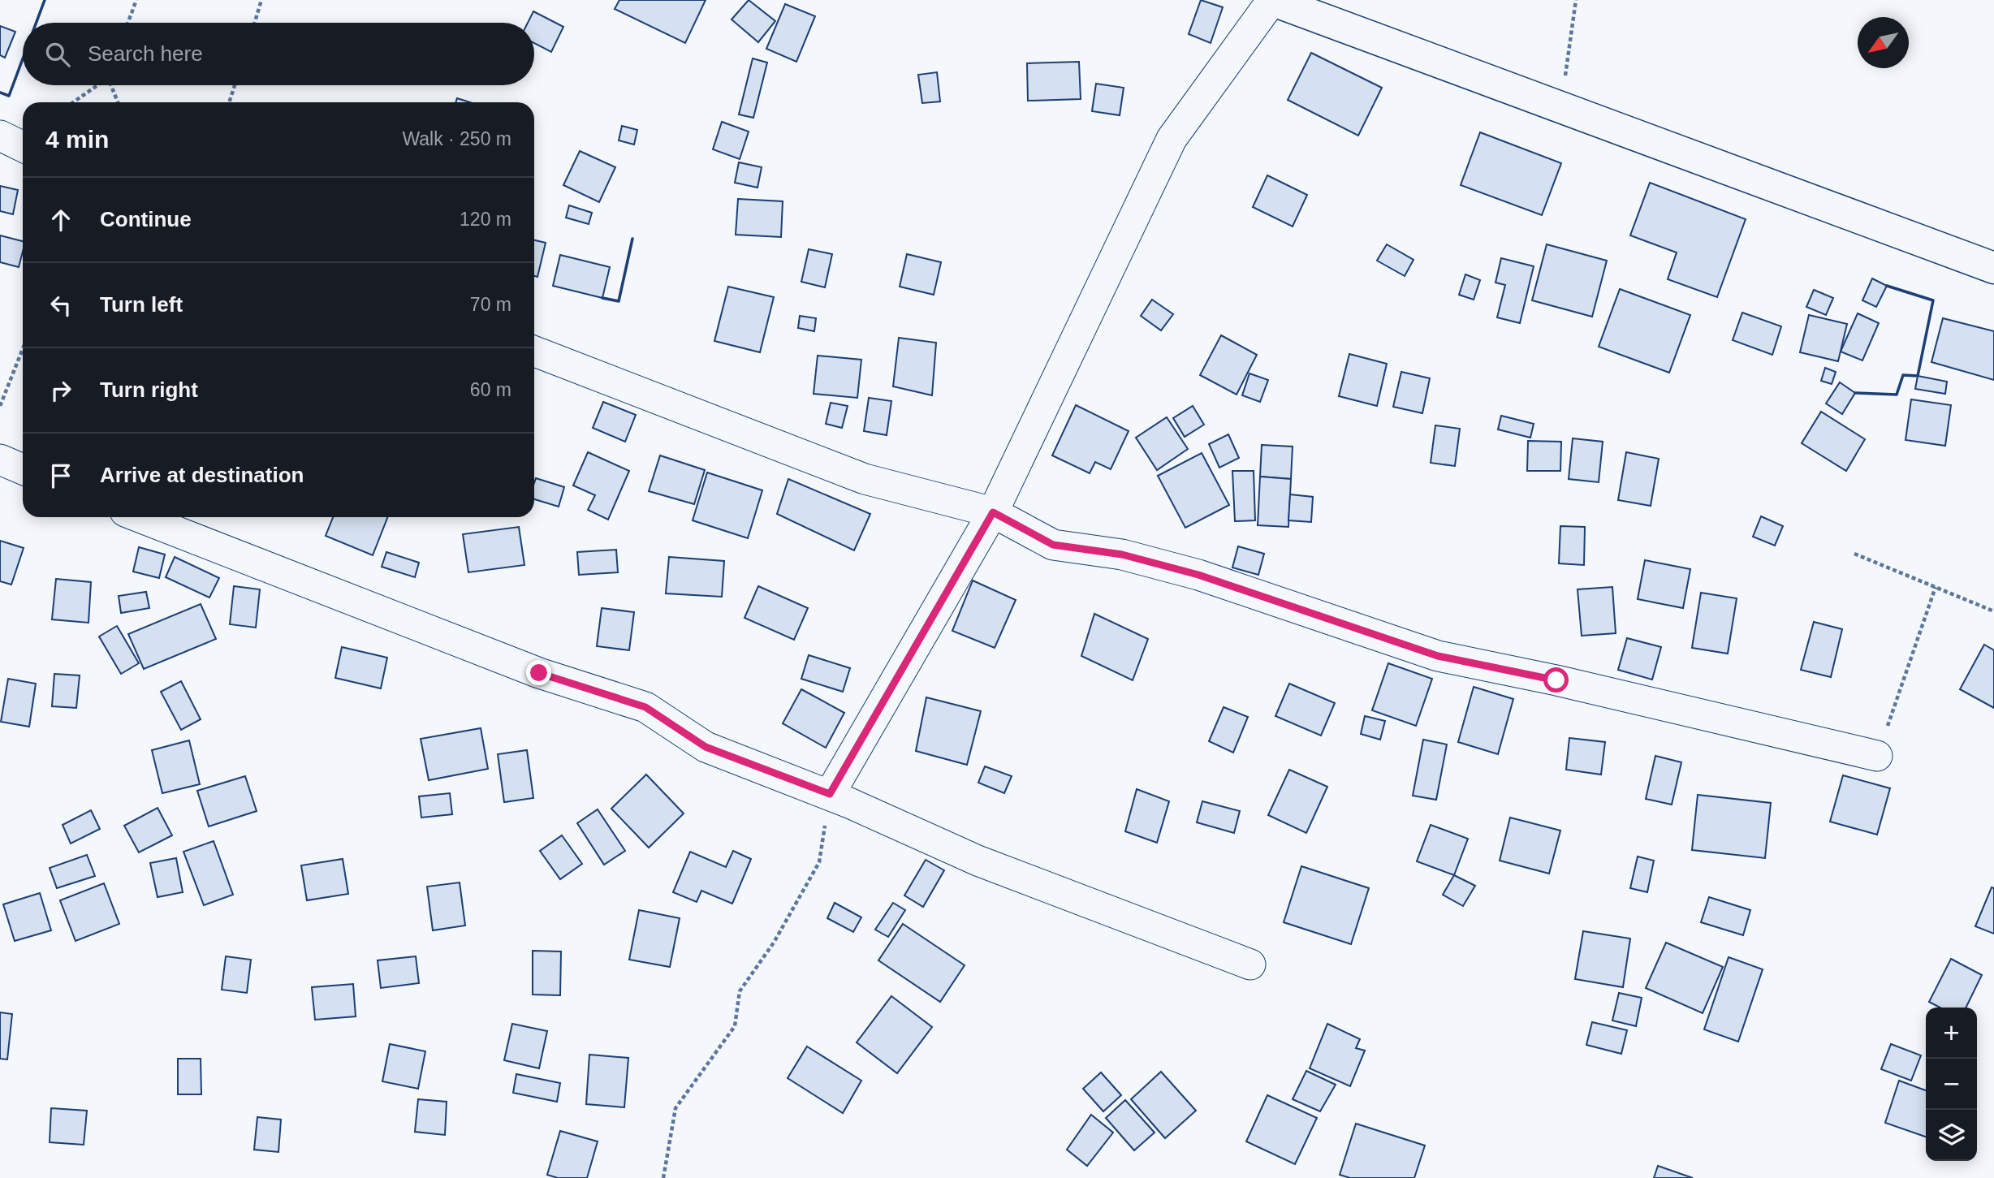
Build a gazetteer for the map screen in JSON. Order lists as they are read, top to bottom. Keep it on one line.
{"north":"bottom left","page":{"search":"Search here","heading":["4 min","Walk · 250 m"],"list":[["Continue","120 m"],["Turn left","70 m"],["Turn right","60 m"],"Arrive at destination"],"map_buttons":["+","−"]}}
